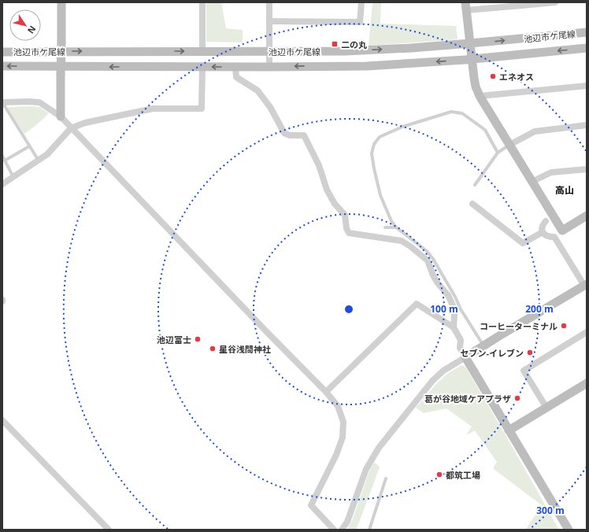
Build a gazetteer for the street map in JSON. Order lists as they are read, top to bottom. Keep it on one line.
{"streets":{"street":["池辺市ケ尾線"]},"districts":["高山"],"places":{"transit":["二の丸"],"other":["エネオス","コーヒーターミナル","池辺富士","星谷浅間神社","セブン-イレブン","葛が谷地域ケアプラザ","都筑工場"]},"north":"bottom right","rings":["100 m","200 m","300 m"]}
